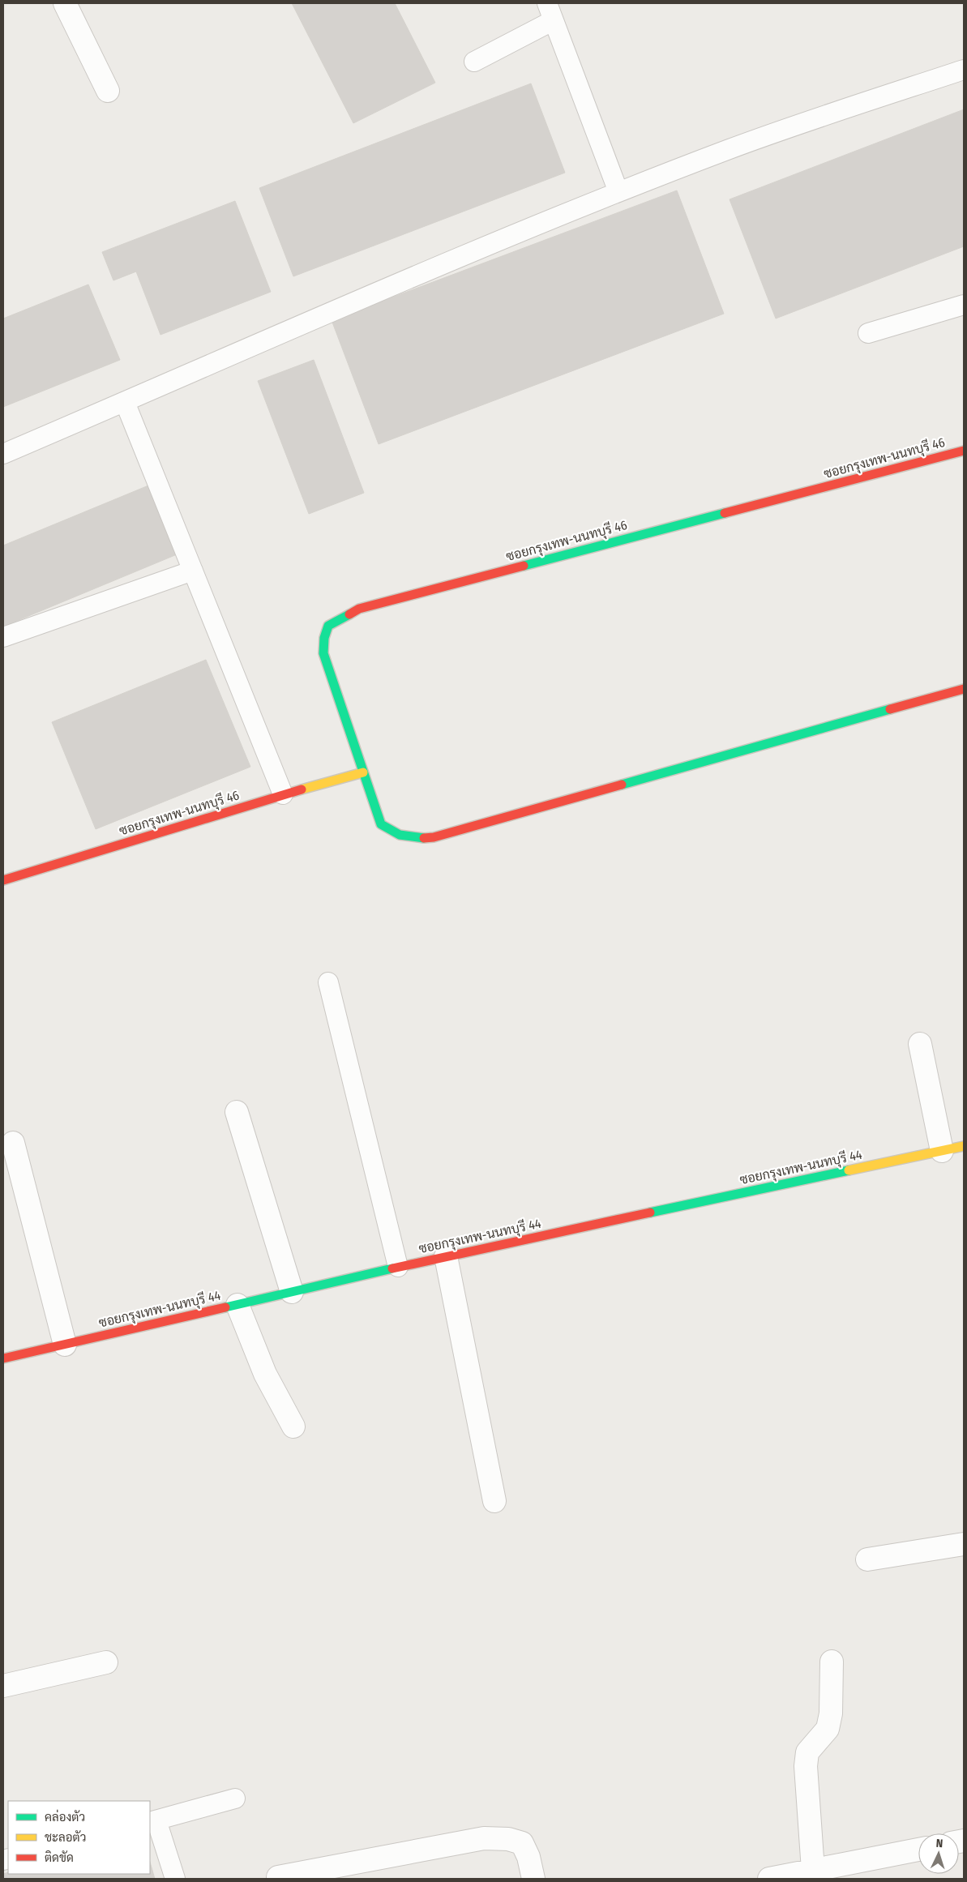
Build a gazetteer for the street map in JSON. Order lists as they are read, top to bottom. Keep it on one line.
{"streets":{"street":["ซอยกรุงเทพ-นนทบุรี 46","ซอยกรุงเทพ-นนทบุรี 44"]},"legend":["คล่องตัว","ชะลอตัว","ติดขัด"],"north":"top"}
